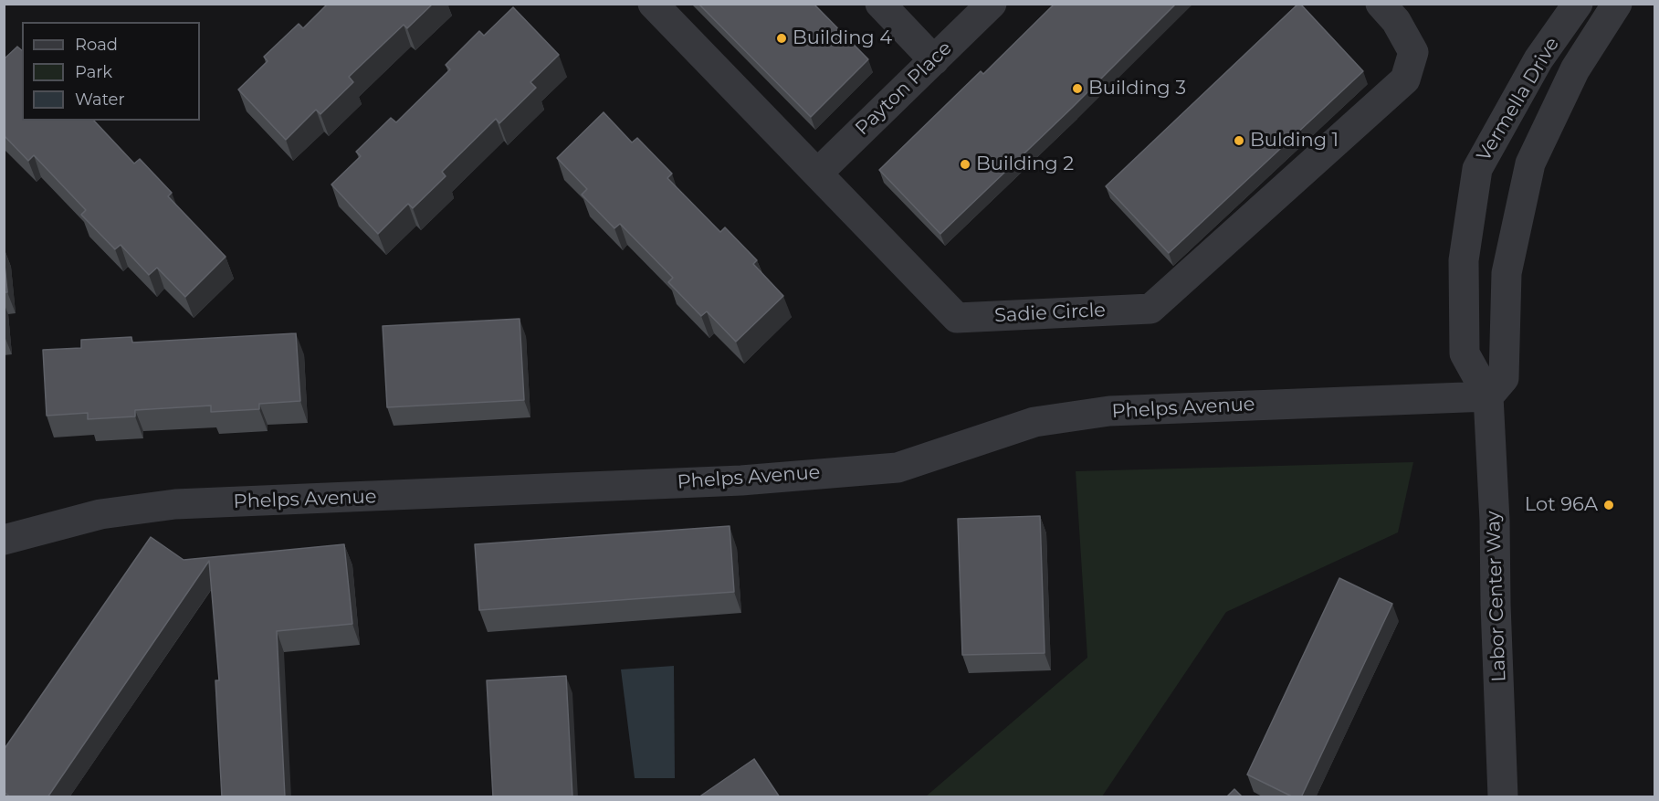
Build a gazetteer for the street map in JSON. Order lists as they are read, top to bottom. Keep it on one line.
{"streets":{"street":["Payton Place","Vermella Drive","Sadie Circle","Phelps Avenue","Labor Center Way"]},"crossings":[["Payton Place","Sadie Circle"],["Vermella Drive","Phelps Avenue"],["Vermella Drive","Labor Center Way"],["Phelps Avenue","Labor Center Way"]],"places":["Building 4","Building 3","Bulding 1","Building 2","Lot 96A"],"legend":["Road","Park","Water"]}
